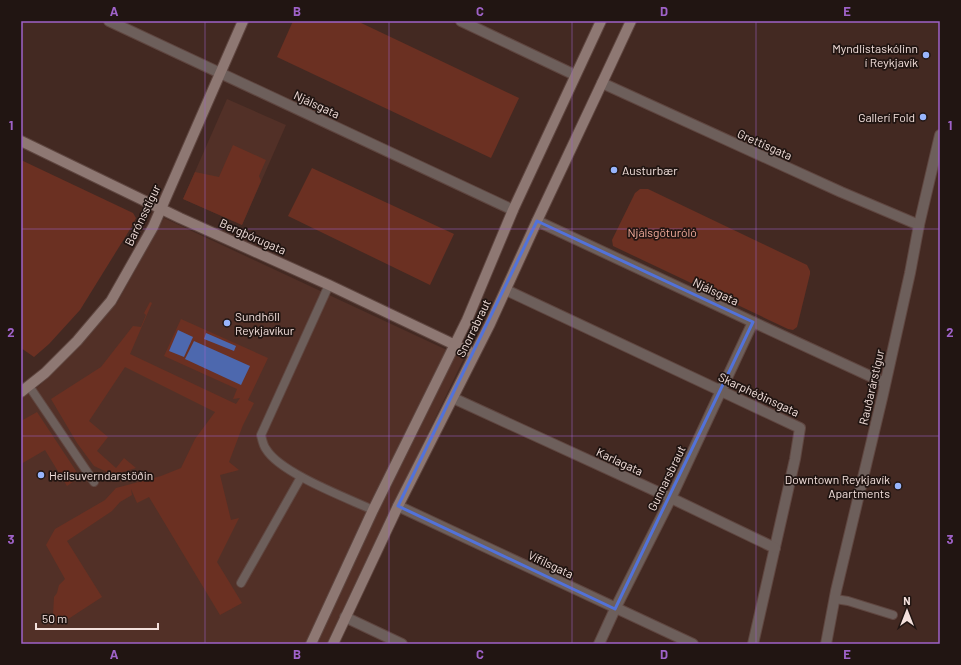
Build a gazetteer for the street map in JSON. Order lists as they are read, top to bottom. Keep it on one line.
{"streets":{"main road":["Barónsstígur","Bergþórugata","Snorrabraut"],"street":["Njálsgata","Grettisgata","Rauðarárstígur","Skarphéðinsgata","Karlagata","Gunnarsbraut","Vífilsgata"]},"crossings":[["Njálsgata","Barónsstígur"],["Njálsgata","Snorrabraut"],["Njálsgata","Rauðarárstígur"],["Njálsgata","Gunnarsbraut"],["Grettisgata","Snorrabraut"],["Grettisgata","Rauðarárstígur"],["Barónsstígur","Bergþórugata"],["Bergþórugata","Snorrabraut"],["Snorrabraut","Skarphéðinsgata"],["Snorrabraut","Karlagata"],["Snorrabraut","Vífilsgata"],["Skarphéðinsgata","Karlagata"],["Skarphéðinsgata","Gunnarsbraut"],["Karlagata","Gunnarsbraut"],["Gunnarsbraut","Vífilsgata"]],"parks":["Njálsgöturóló"],"places":["Myndlistaskólinn í Reykjavík","Gallerí Fold","Austurbær","Sundhöll Reykjavíkur","Heilsuverndarstöðin","Downtown Reykjavík Apartments"],"scale_bar":"50 m","north":"top","grid":{"columns":["A","B","C","D","E"],"rows":["1","2","3"]}}
